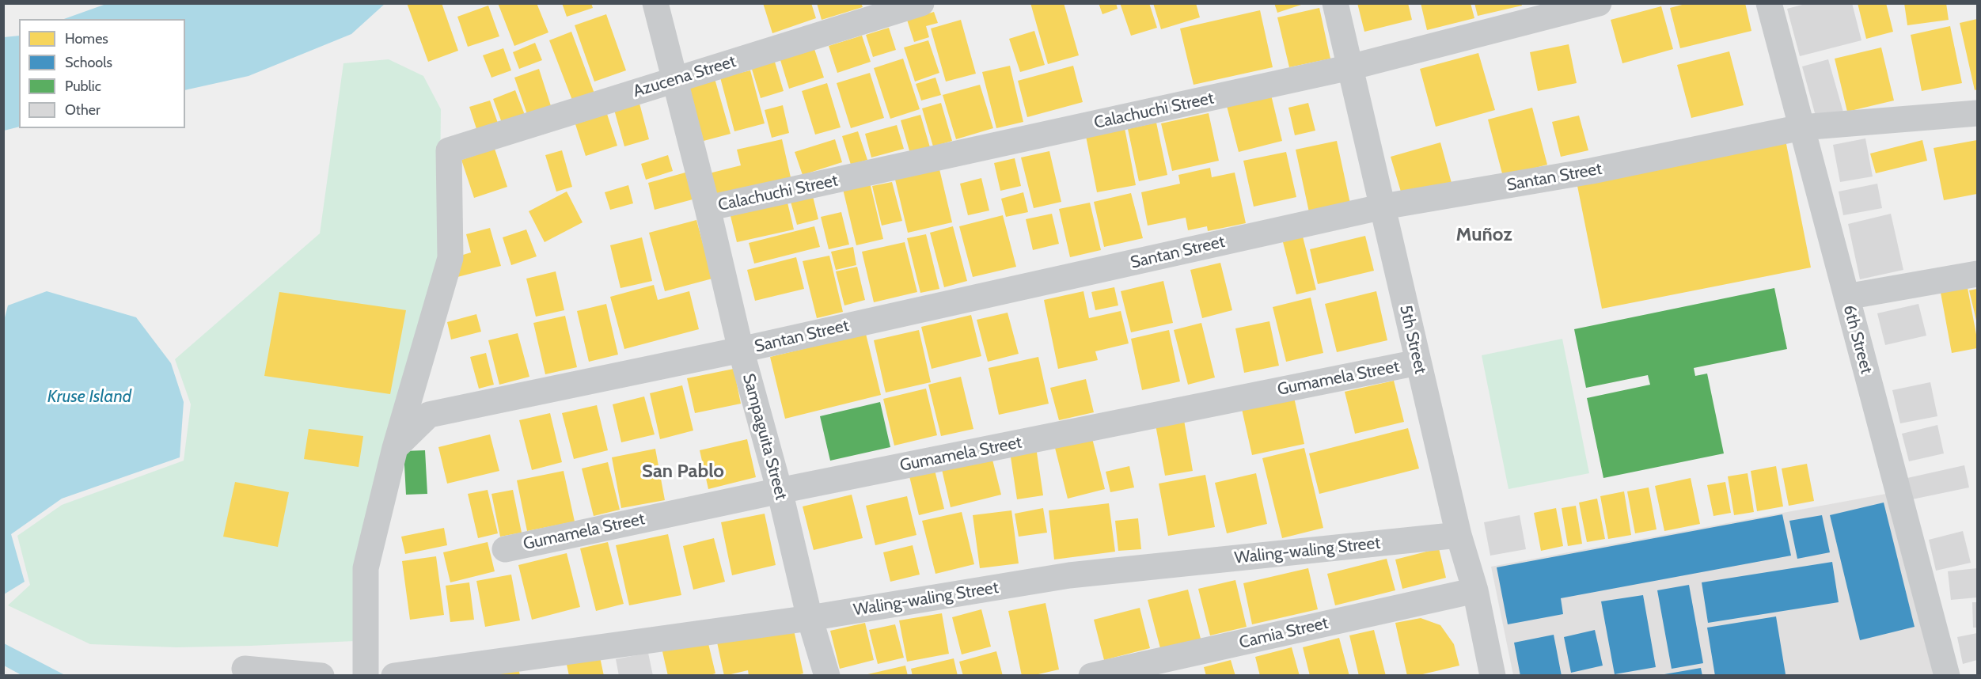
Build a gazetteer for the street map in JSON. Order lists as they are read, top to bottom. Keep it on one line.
{"streets":{"street":["Azucena Street","Calachuchi Street","Santan Street","5th Street","6th Street","Gumamela Street","Sampaguita Street","Waling-waling Street","Camia Street"]},"crossings":[["Azucena Street","Santan Street"],["Azucena Street","Sampaguita Street"],["Calachuchi Street","5th Street"],["Calachuchi Street","Sampaguita Street"],["Santan Street","5th Street"],["Santan Street","6th Street"],["Santan Street","Sampaguita Street"],["5th Street","Gumamela Street"],["5th Street","Waling-waling Street"],["5th Street","Camia Street"],["Gumamela Street","Sampaguita Street"],["Sampaguita Street","Waling-waling Street"]],"districts":["Muñoz","San Pablo"],"water":["Kruse Island"],"legend":["Homes","Schools","Public","Other"]}
